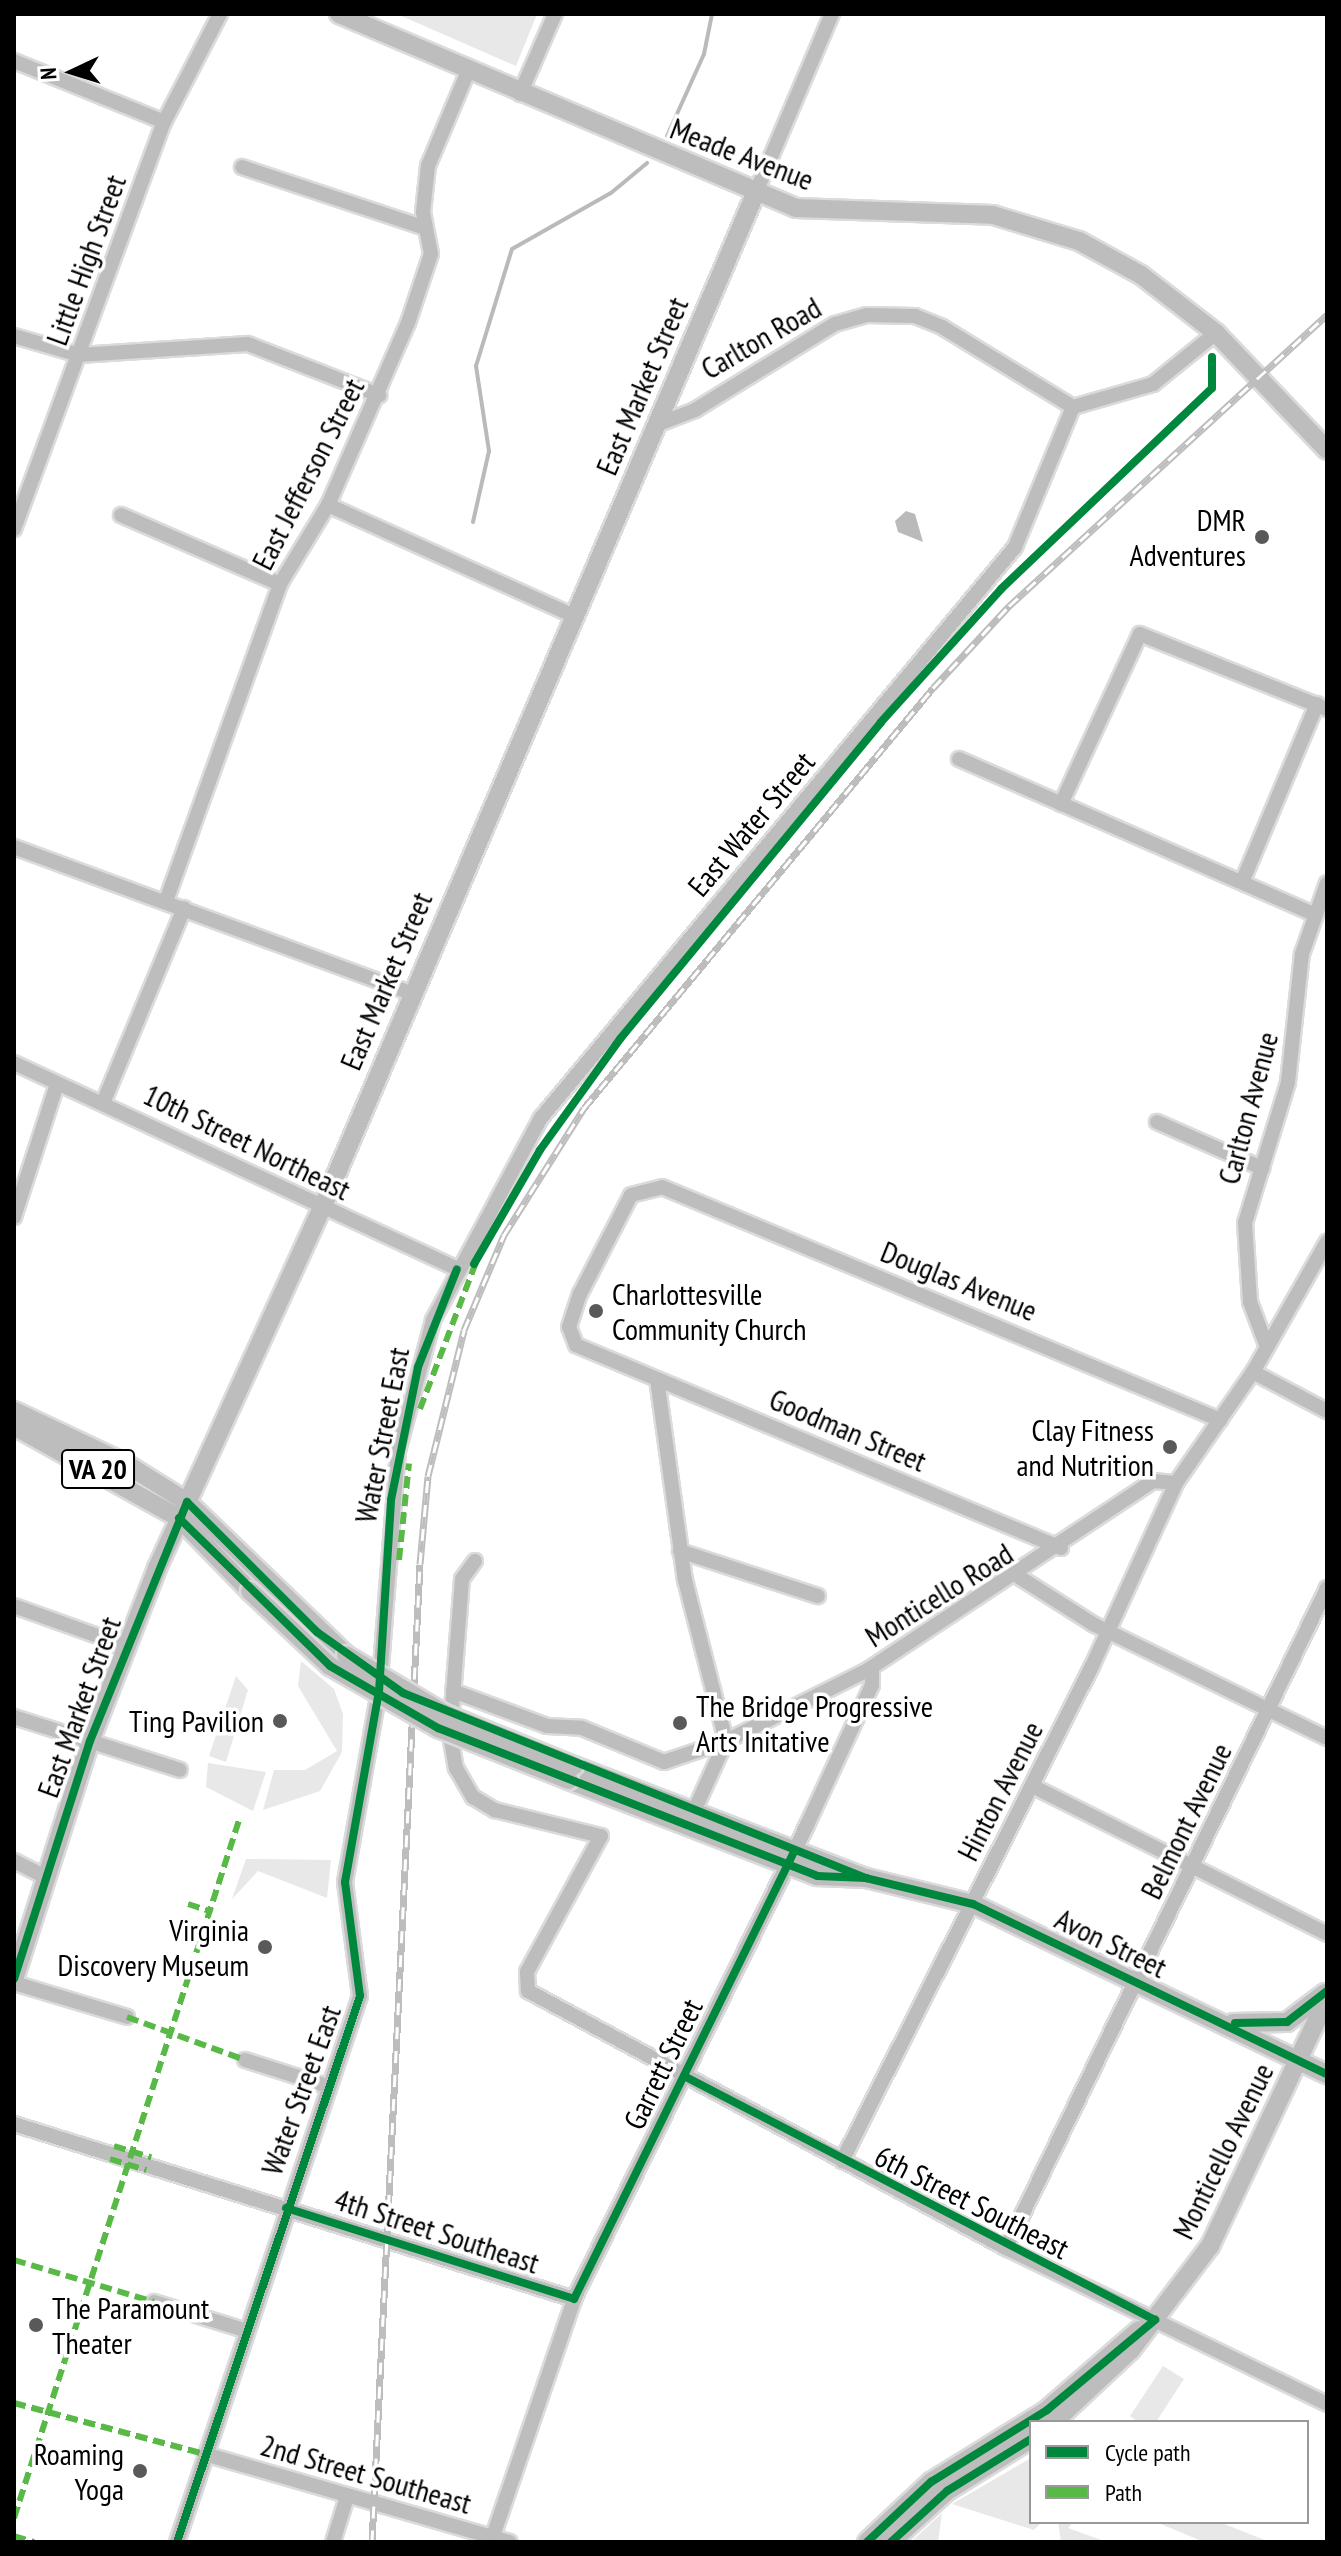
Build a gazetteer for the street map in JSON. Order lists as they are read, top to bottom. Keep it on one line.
{"streets":{"main road":["Meade Avenue","East Market Street","VA 20","Avon Street","Monticello Avenue"],"street":["Little High Street","Carlton Road","East Jefferson Street","East Water Street","Carlton Avenue","10th Street Northeast","Douglas Avenue","Goodman Street","Water Street East","Monticello Road","Hinton Avenue","Belmont Avenue","Garrett Street","6th Street Southeast","4th Street Southeast","2nd Street Southeast"]},"crossings":[["Meade Avenue","East Market Street"],["Meade Avenue","East Jefferson Street"],["Carlton Road","East Market Street"],["Carlton Road","East Water Street"],["East Market Street","10th Street Northeast"],["East Market Street","VA 20"],["East Water Street","10th Street Northeast"],["East Water Street","Water Street East"],["10th Street Northeast","Water Street East"],["Douglas Avenue","Goodman Street"],["Goodman Street","Monticello Road"],["Water Street East","4th Street Southeast"],["Water Street East","2nd Street Southeast"],["VA 20","Avon Street"],["Monticello Road","Hinton Avenue"],["Monticello Road","Garrett Street"],["Monticello Road","6th Street Southeast"],["Hinton Avenue","Avon Street"],["Hinton Avenue","6th Street Southeast"],["Belmont Avenue","Avon Street"],["Belmont Avenue","6th Street Southeast"],["Avon Street","Garrett Street"],["Avon Street","Monticello Avenue"],["Garrett Street","6th Street Southeast"],["Garrett Street","4th Street Southeast"],["Garrett Street","2nd Street Southeast"],["Monticello Avenue","6th Street Southeast"]],"places":["DMR Adventures","Charlottesville Community Church","Clay Fitness and Nutrition","Ting Pavilion","The Bridge Progressive Arts Initative","Virginia Discovery Museum","The Paramount Theater","Roaming Yoga"],"legend":["Cycle path","Path"],"north":"left"}
